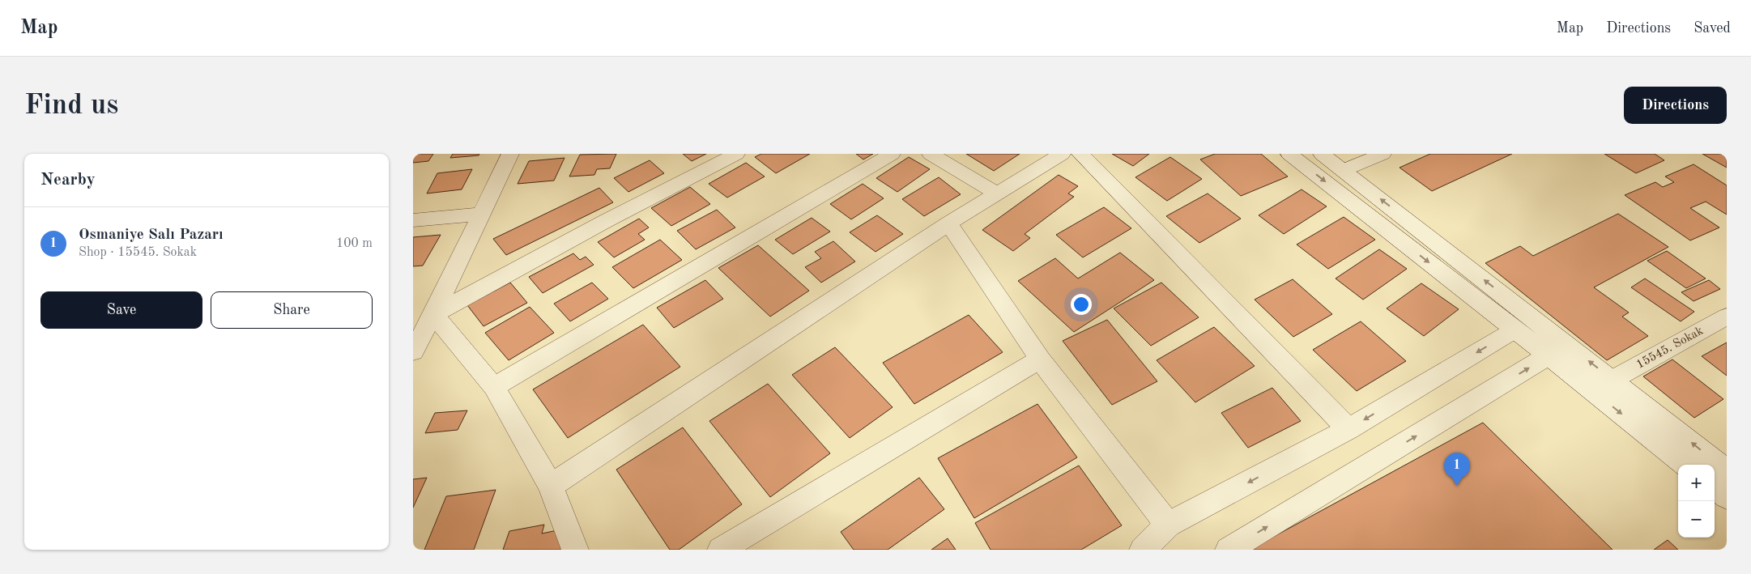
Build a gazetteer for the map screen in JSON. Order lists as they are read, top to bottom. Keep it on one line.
{"streets":{"street":["15545. Sokak"]},"page":{"header":"Map","nav":["Map","Directions","Saved"],"buttons":["Directions",["Save","Share"]],"title":"Find us","heading":"Nearby","list":[{"mark":"1","name":"Osmaniye Salı Pazarı","note":"Shop · 15545. Sokak","value":"100 m"}],"pins":"1","map_buttons":["+","−"]}}
